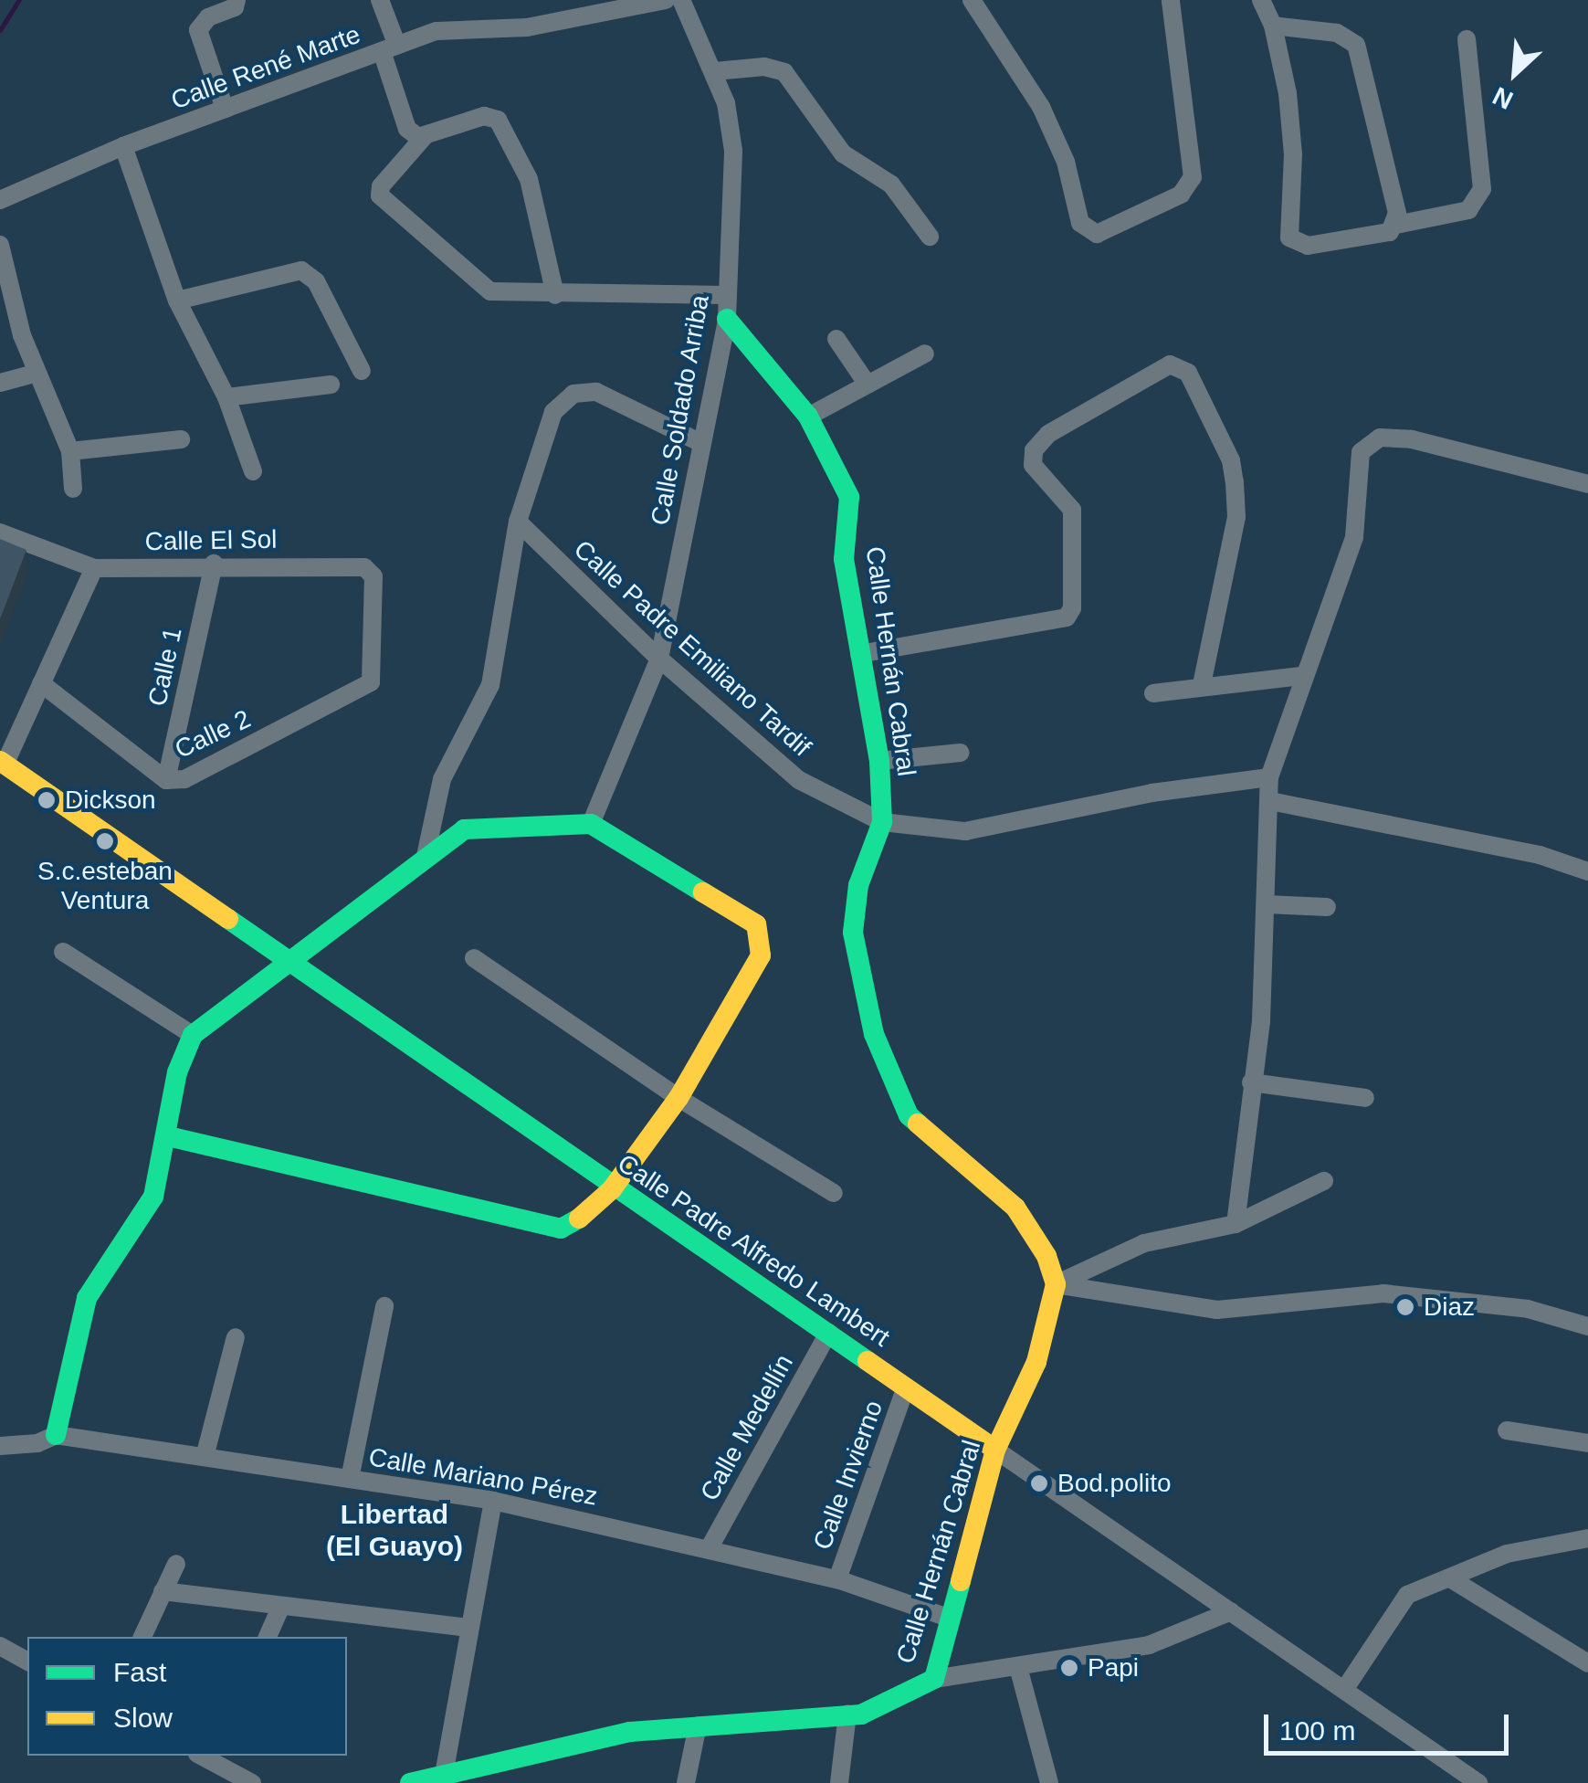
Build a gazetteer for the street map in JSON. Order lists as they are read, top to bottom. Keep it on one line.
{"streets":{"street":["Calle René Marte","Calle Soldado Arriba","Calle El Sol","Calle Padre Emiliano Tardif","Calle Hernán Cabral","Calle 1","Calle 2","Calle Padre Alfredo Lambert","Calle Medellín","Calle Invierno","Calle Mariano Pérez"]},"crossings":[["Calle Soldado Arriba","Calle Padre Emiliano Tardif"],["Calle Soldado Arriba","Calle Hernán Cabral"],["Calle El Sol","Calle 1"],["Calle El Sol","Calle 2"],["Calle Padre Emiliano Tardif","Calle Hernán Cabral"],["Calle Hernán Cabral","Calle Padre Alfredo Lambert"],["Calle Hernán Cabral","Calle Mariano Pérez"],["Calle 1","Calle 2"],["Calle Padre Alfredo Lambert","Calle Medellín"],["Calle Padre Alfredo Lambert","Calle Invierno"],["Calle Medellín","Calle Mariano Pérez"],["Calle Invierno","Calle Mariano Pérez"]],"districts":["Libertad (El Guayo)"],"places":["Dickson","S.c.esteban Ventura","Diaz","Bod.polito","Papi"],"legend":["Fast","Slow"],"scale_bar":"100 m","north":"bottom left"}
